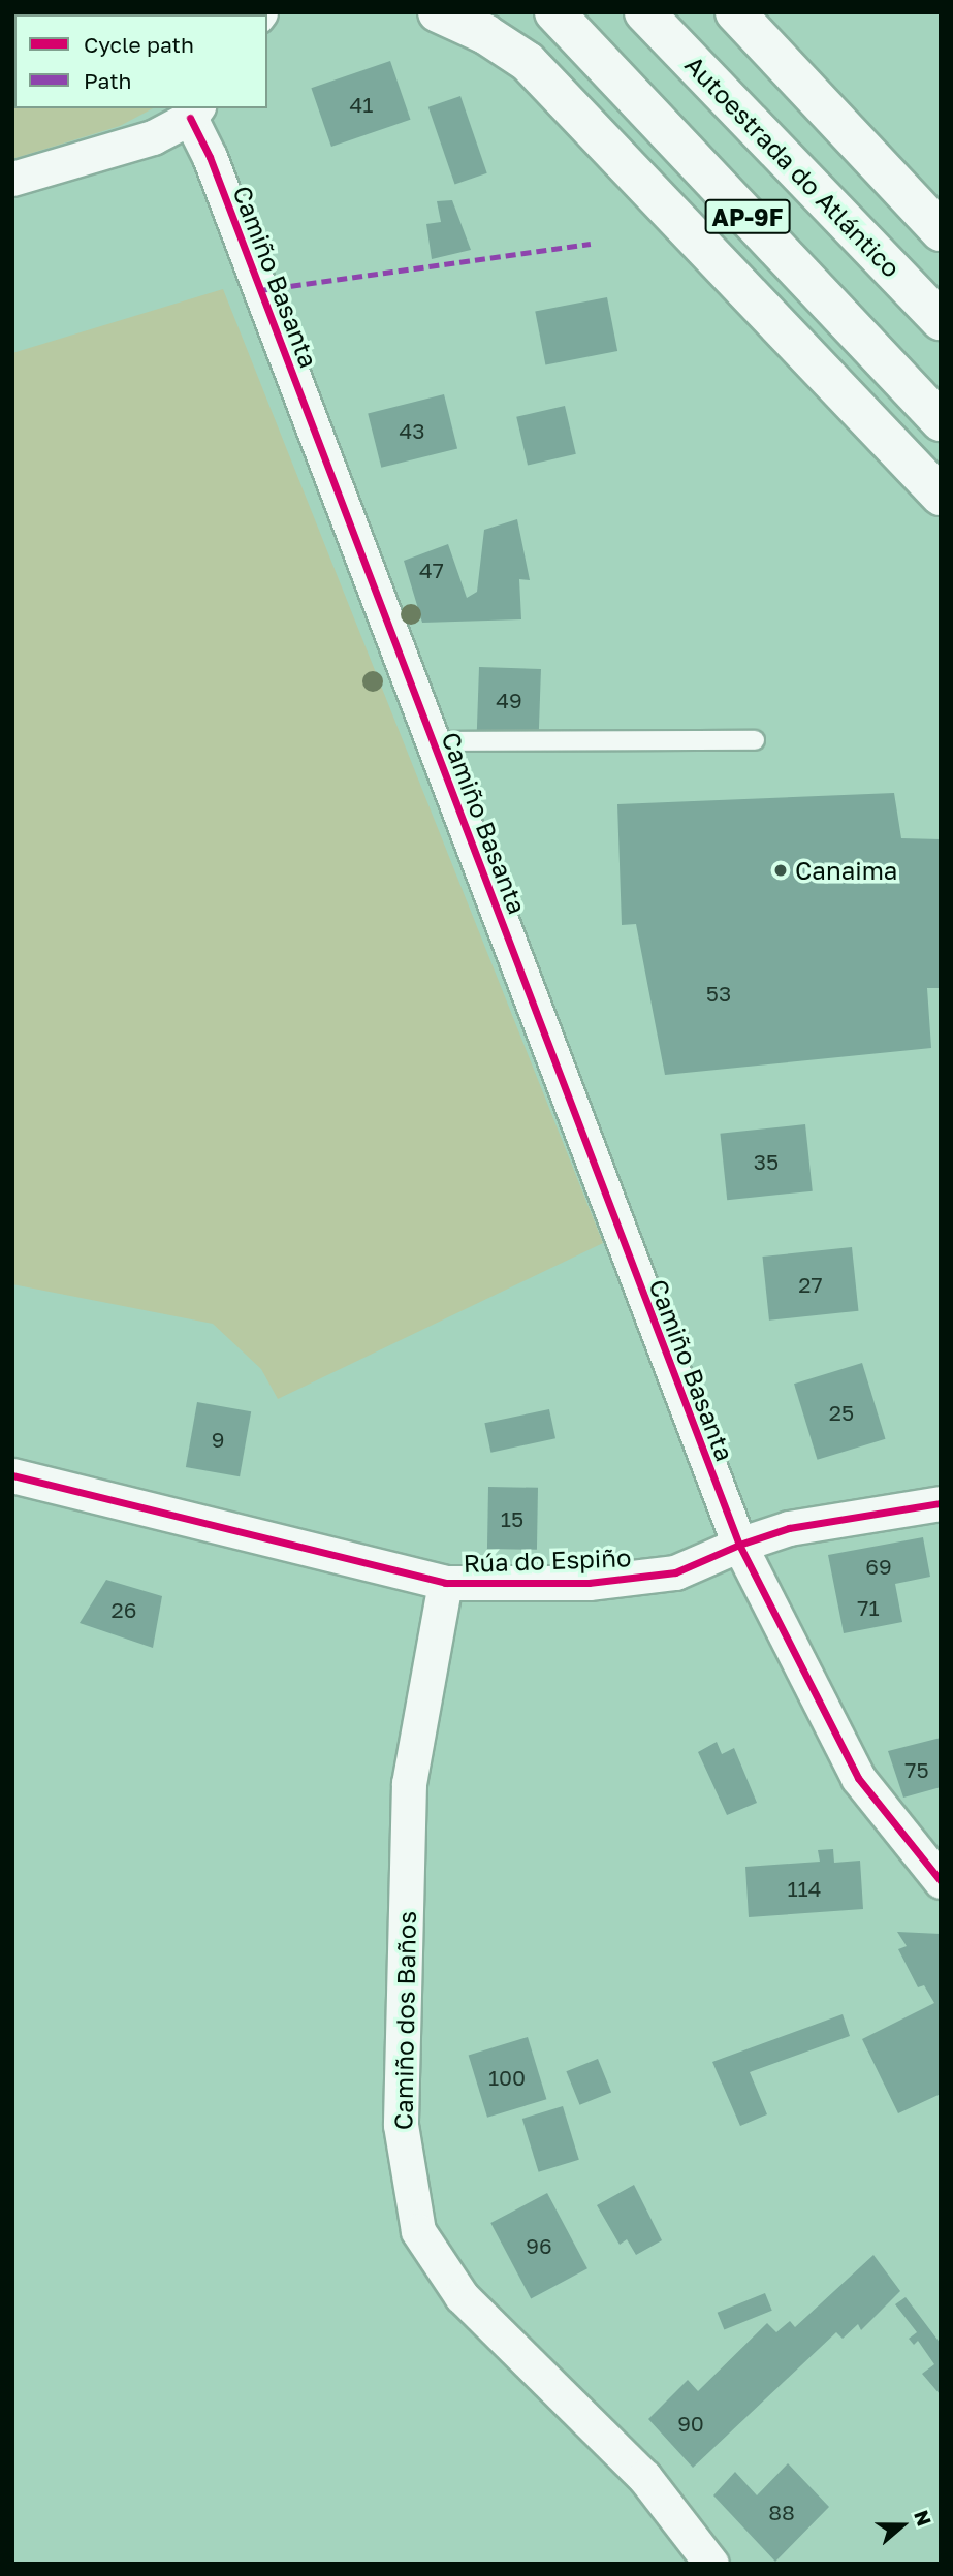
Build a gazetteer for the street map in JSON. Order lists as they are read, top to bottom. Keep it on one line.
{"streets":{"highway":["Autoestrada do Atlántico","AP-9F"],"street":["Camiño Basanta","Rúa do Espiño","Camiño dos Baños"]},"crossings":[["Camiño Basanta","Rúa do Espiño"],["Rúa do Espiño","Camiño dos Baños"]],"places":["Canaima"],"house_numbers":["41","43","47","49","53","35","27","25","9","15","69","71","26","75","114","100","96","90","88"],"legend":["Cycle path","Path"],"north":"right"}
